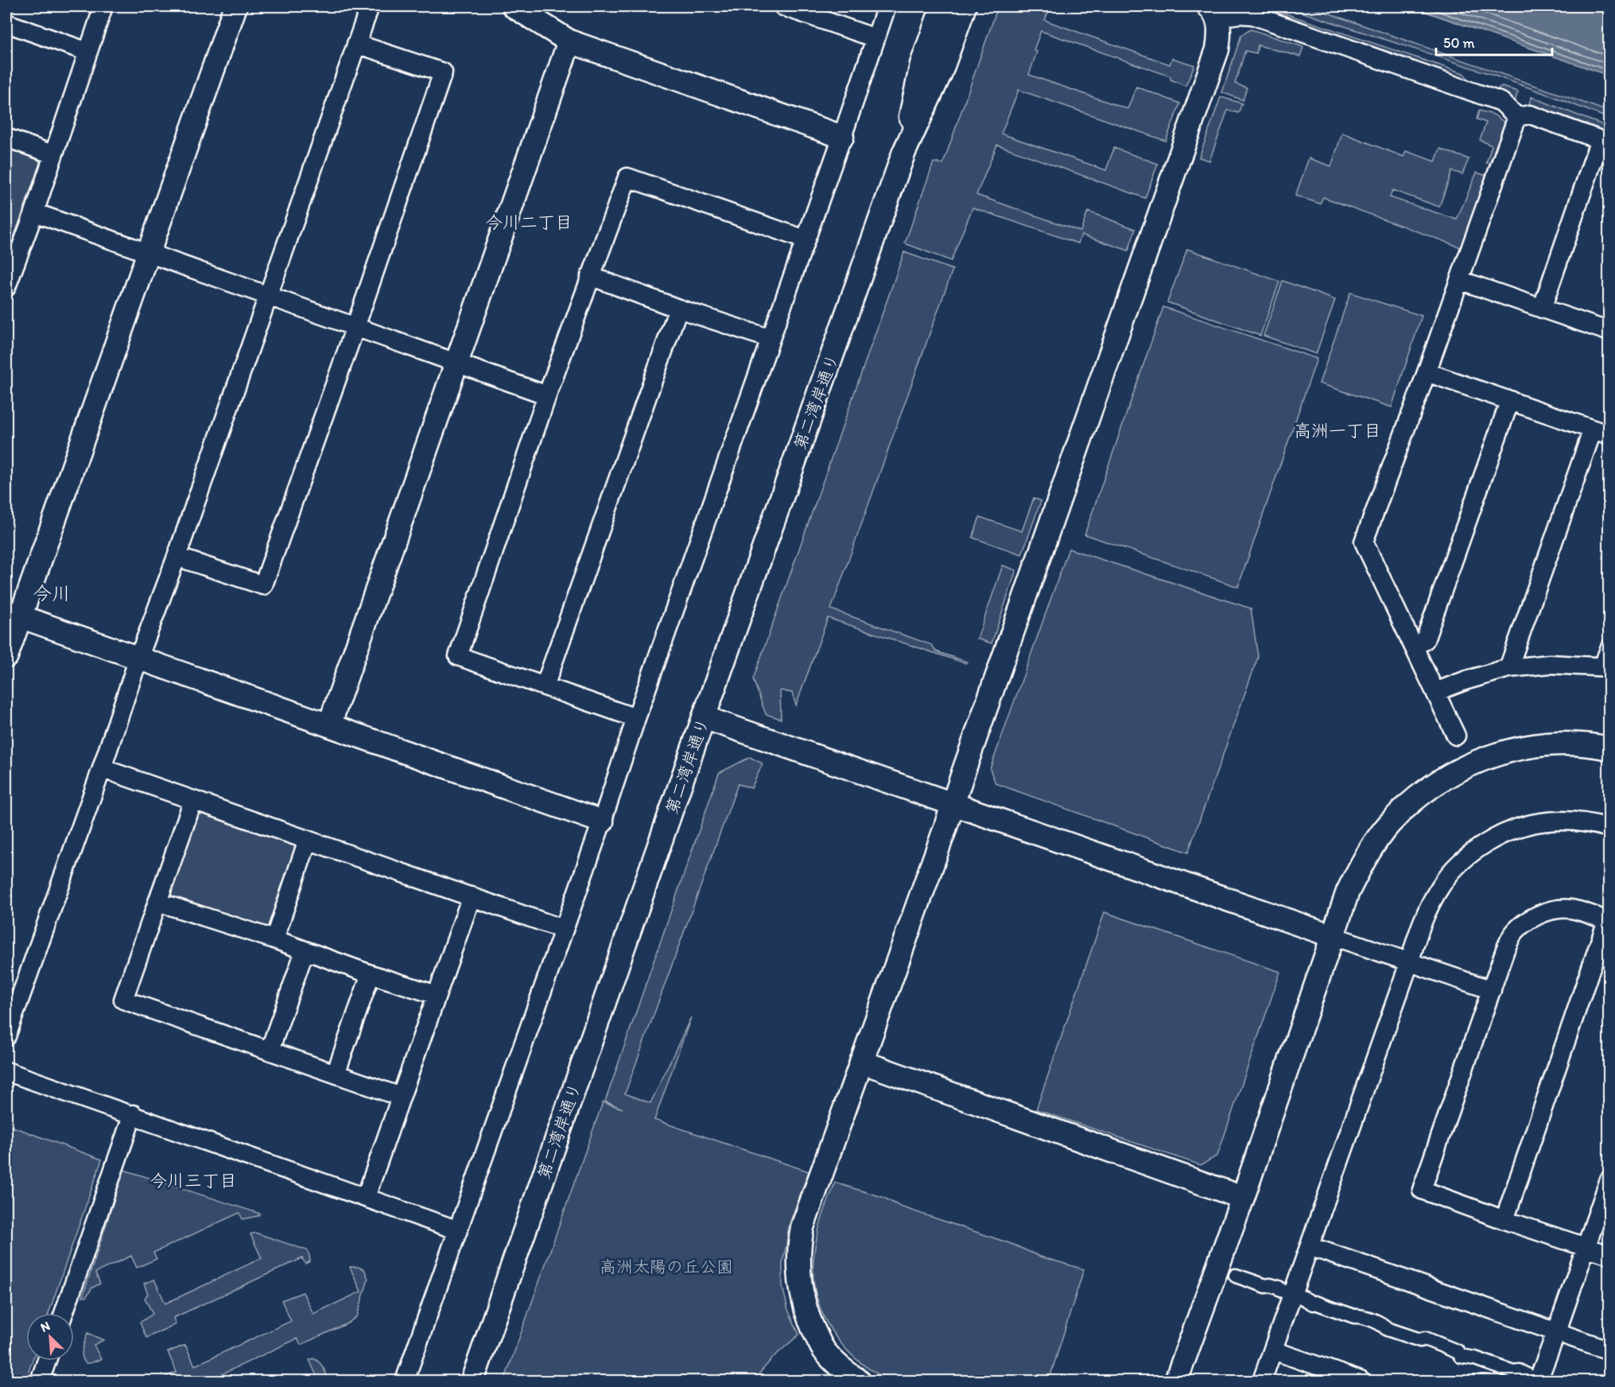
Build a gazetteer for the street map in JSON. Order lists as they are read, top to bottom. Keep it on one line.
{"streets":{"street":["第二湾岸通り"]},"districts":["今川二丁目","高洲一丁目","今川","今川三丁目"],"parks":["高洲太陽の丘公園"],"scale_bar":"50 m","north":"top left"}
